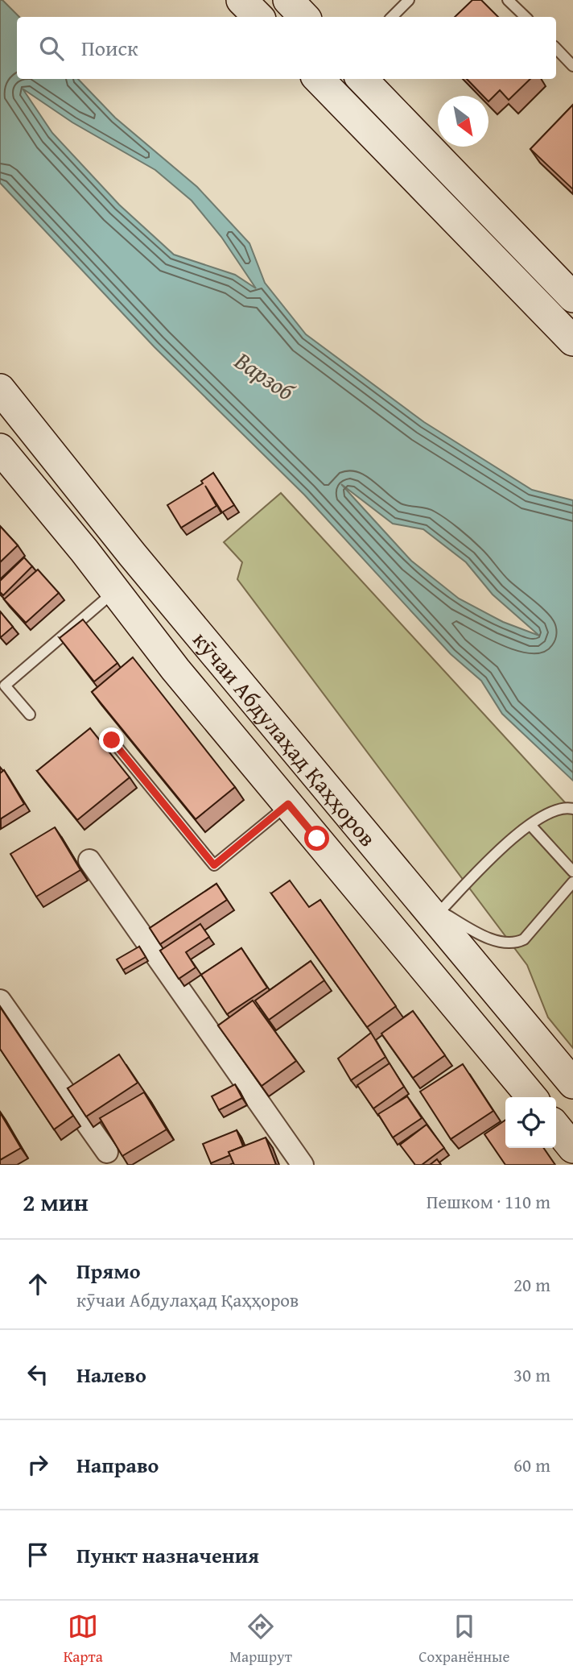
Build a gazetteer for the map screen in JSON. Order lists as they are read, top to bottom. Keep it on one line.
{"streets":{"main road":["кӯчаи Абдулаҳад Қаҳҳоров"]},"water":["Варзоб"],"north":"bottom right","page":{"search":"Поиск","heading":["2 мин","Пешком · 110 m"],"list":[["Прямо","кӯчаи Абдулаҳад Қаҳҳоров","20 m"],["Налево","30 m"],["Направо","60 m"],"Пункт назначения"],"nav":["Карта","Маршрут","Сохранённые"]}}
